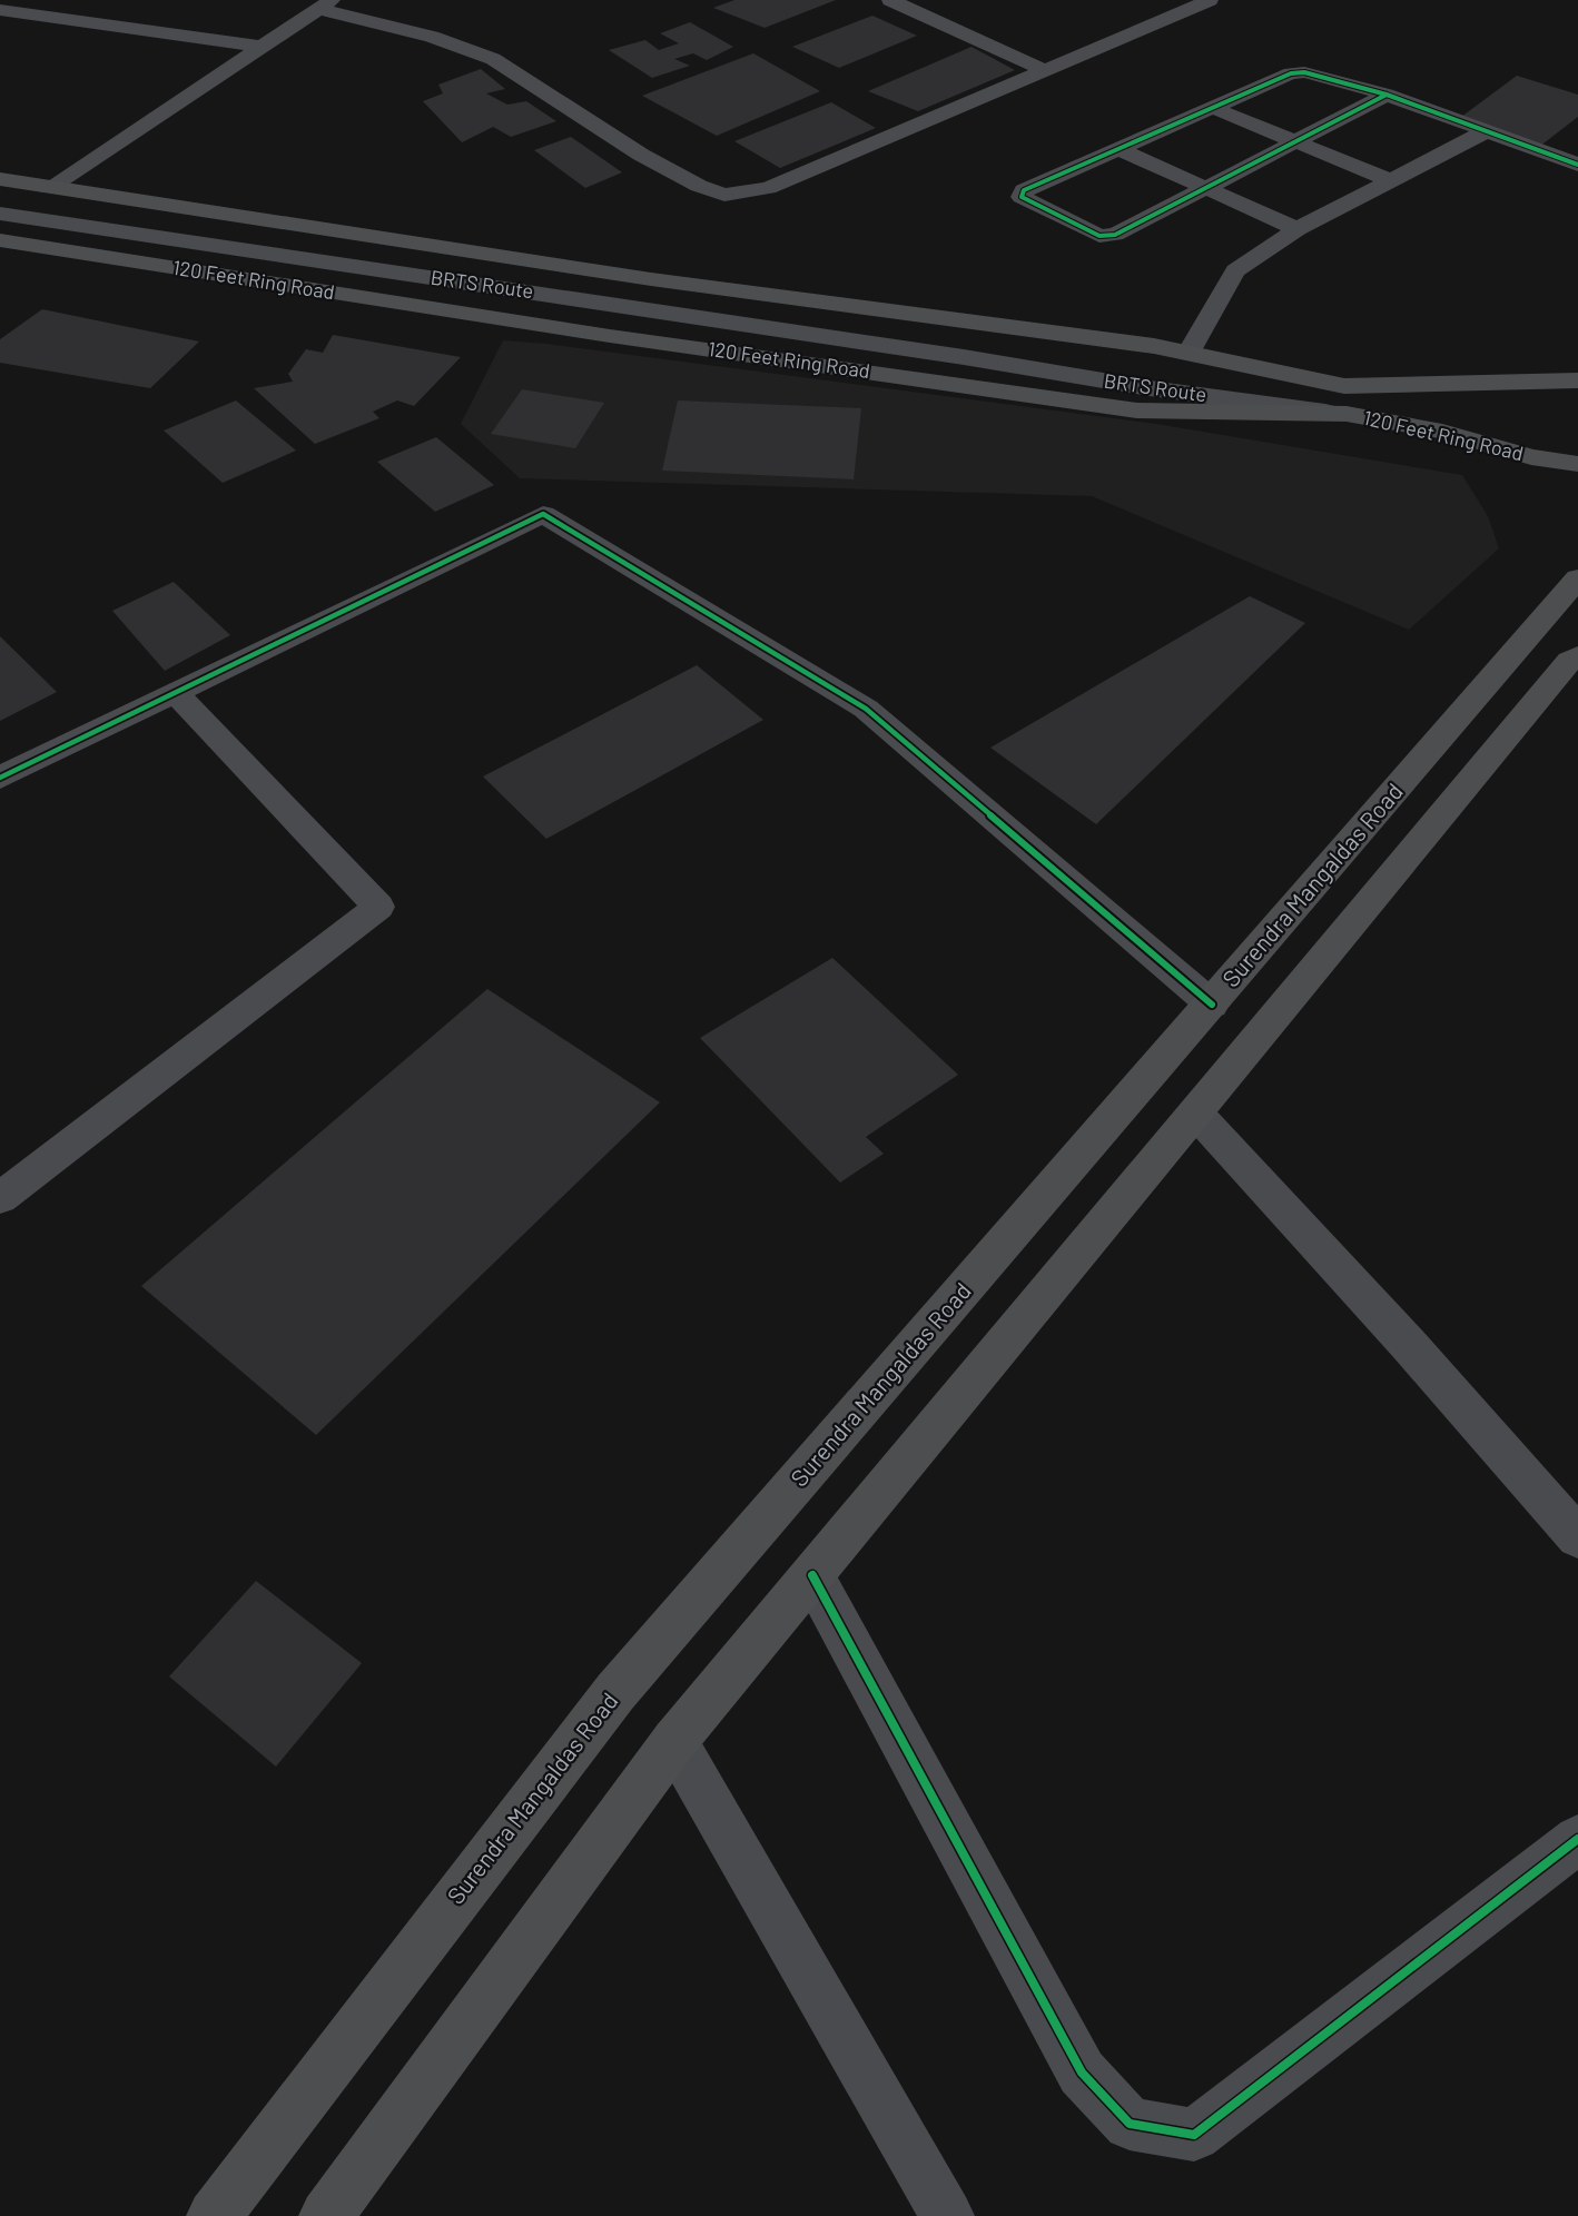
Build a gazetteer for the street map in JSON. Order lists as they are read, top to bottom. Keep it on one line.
{"streets":{"main road":["120 Feet Ring Road","Surendra Mangaldas Road"],"street":["BRTS Route"]},"crossings":[["120 Feet Ring Road","BRTS Route"]]}
